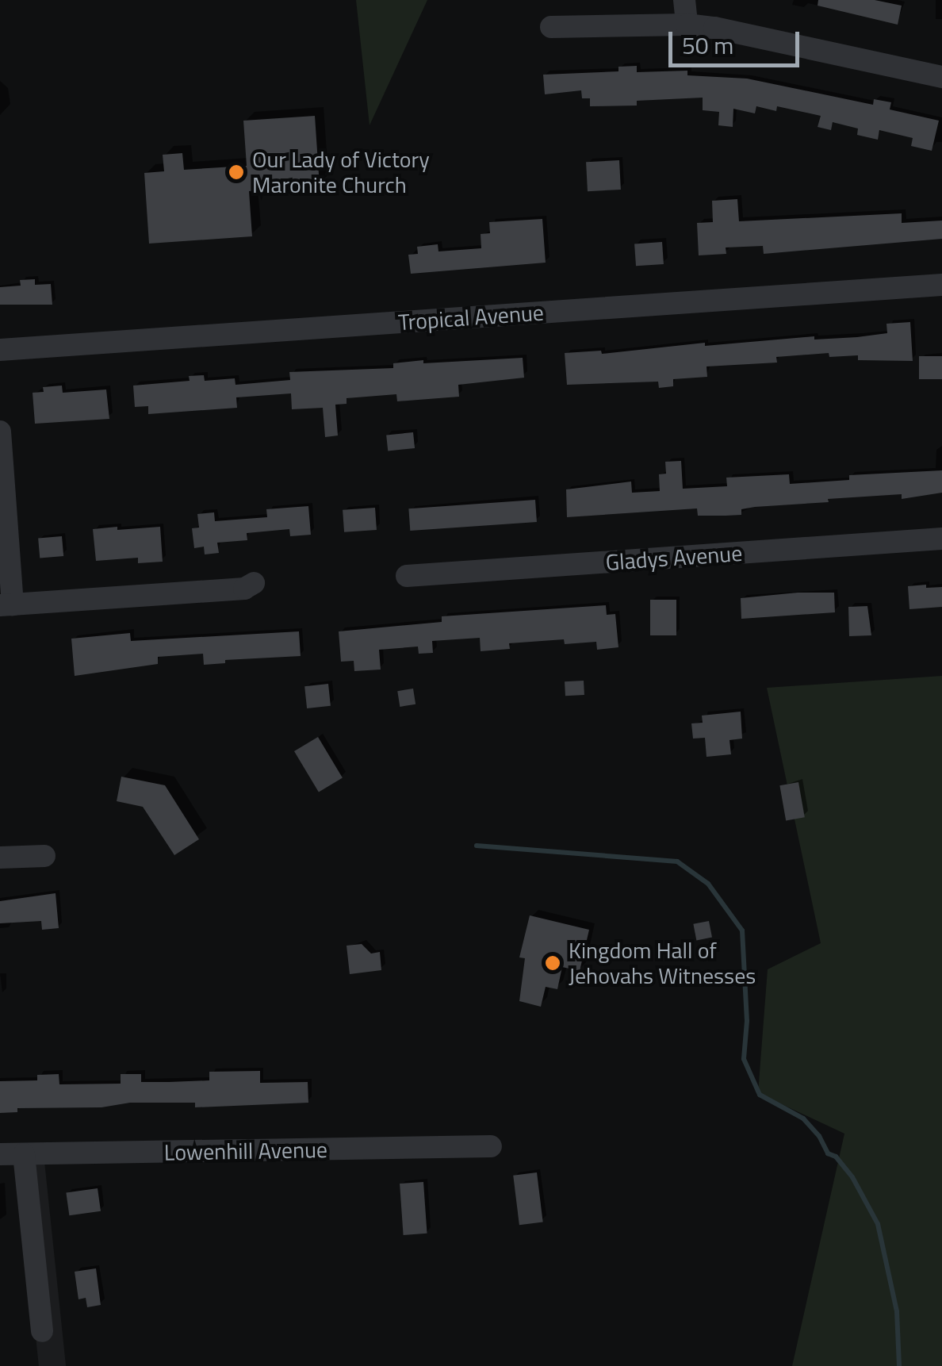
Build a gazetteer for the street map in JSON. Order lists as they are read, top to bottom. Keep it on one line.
{"streets":{"street":["Tropical Avenue","Gladys Avenue","Lowenhill Avenue"]},"places":["Our Lady of Victory Maronite Church","Kingdom Hall of Jehovahs Witnesses"],"scale_bar":"50 m"}
